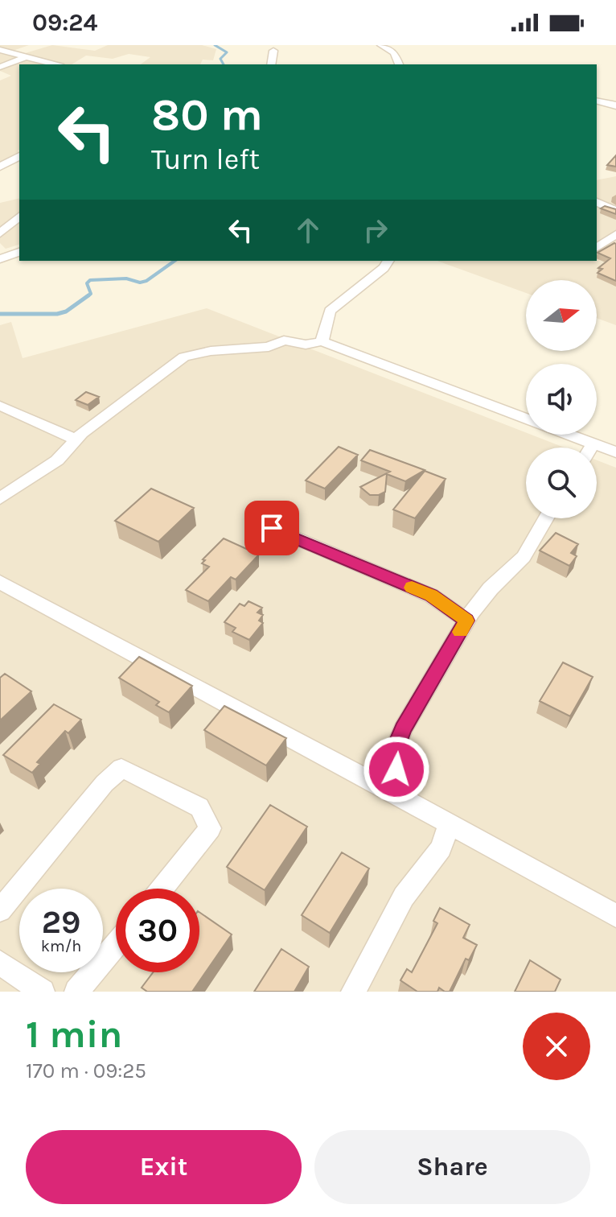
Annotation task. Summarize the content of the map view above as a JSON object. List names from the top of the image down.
{
  "north": "right",
  "page": {
    "status": "09:24",
    "turn": ["80 m", "Turn left"],
    "speed": "29 km/h",
    "limit": "30",
    "heading": ["1 min", "170 m · 09:25"],
    "buttons": ["Exit", "Share"]
  }
}
